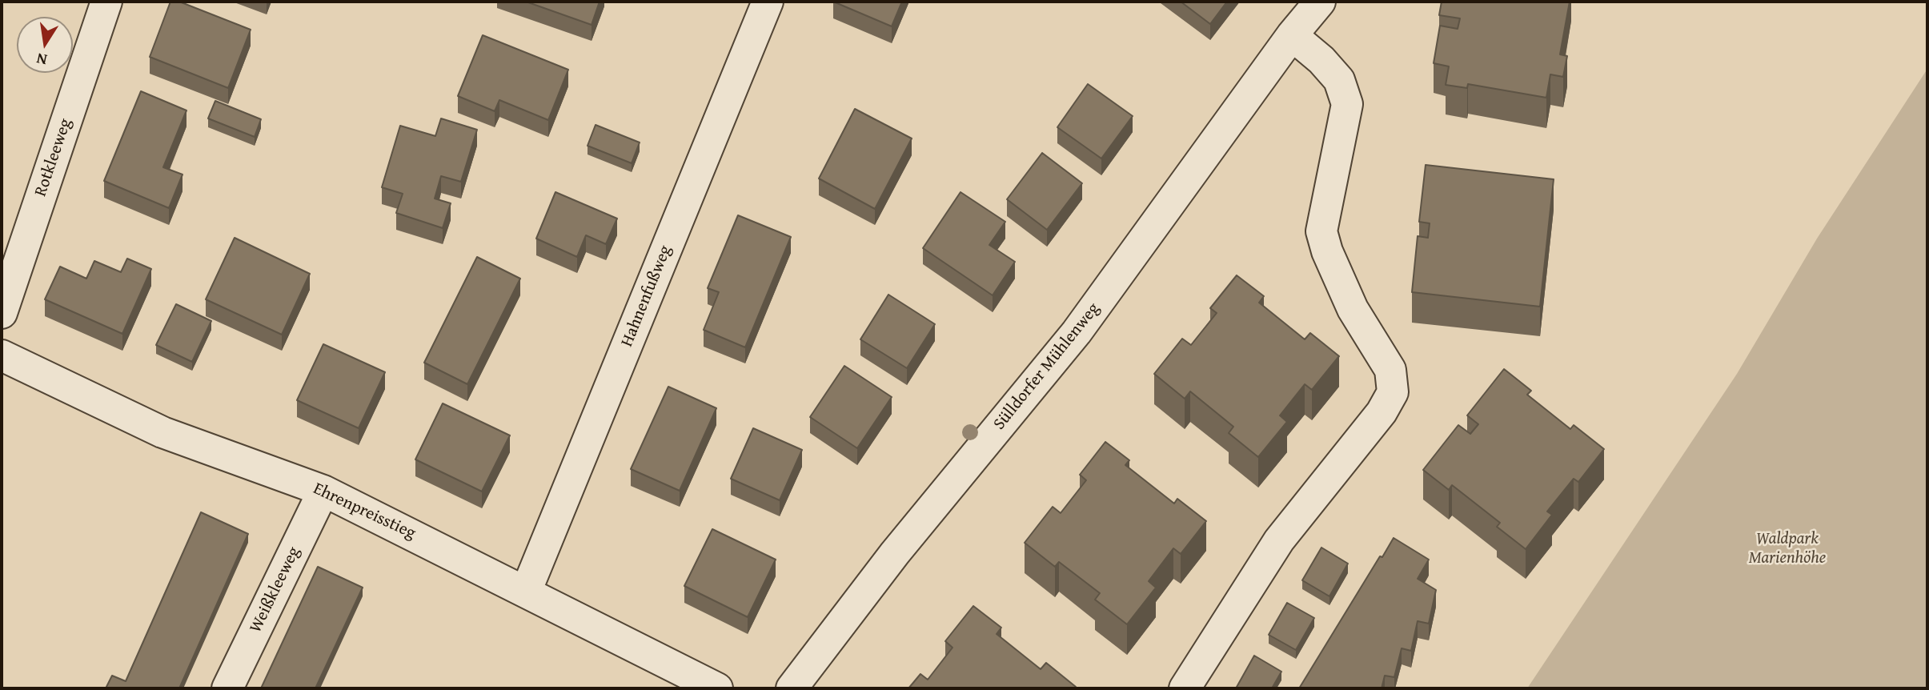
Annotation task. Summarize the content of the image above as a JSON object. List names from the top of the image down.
{
  "streets": {
    "street": [
      "Rotkleeweg",
      "Hahnenfußweg",
      "Sülldorfer Mühlenweg",
      "Ehrenpreisstieg",
      "Weißkleeweg"
    ]
  },
  "crossings": [
    ["Hahnenfußweg", "Ehrenpreisstieg"],
    ["Ehrenpreisstieg", "Weißkleeweg"]
  ],
  "parks": ["Waldpark Marienhöhe"],
  "north": "bottom"
}
